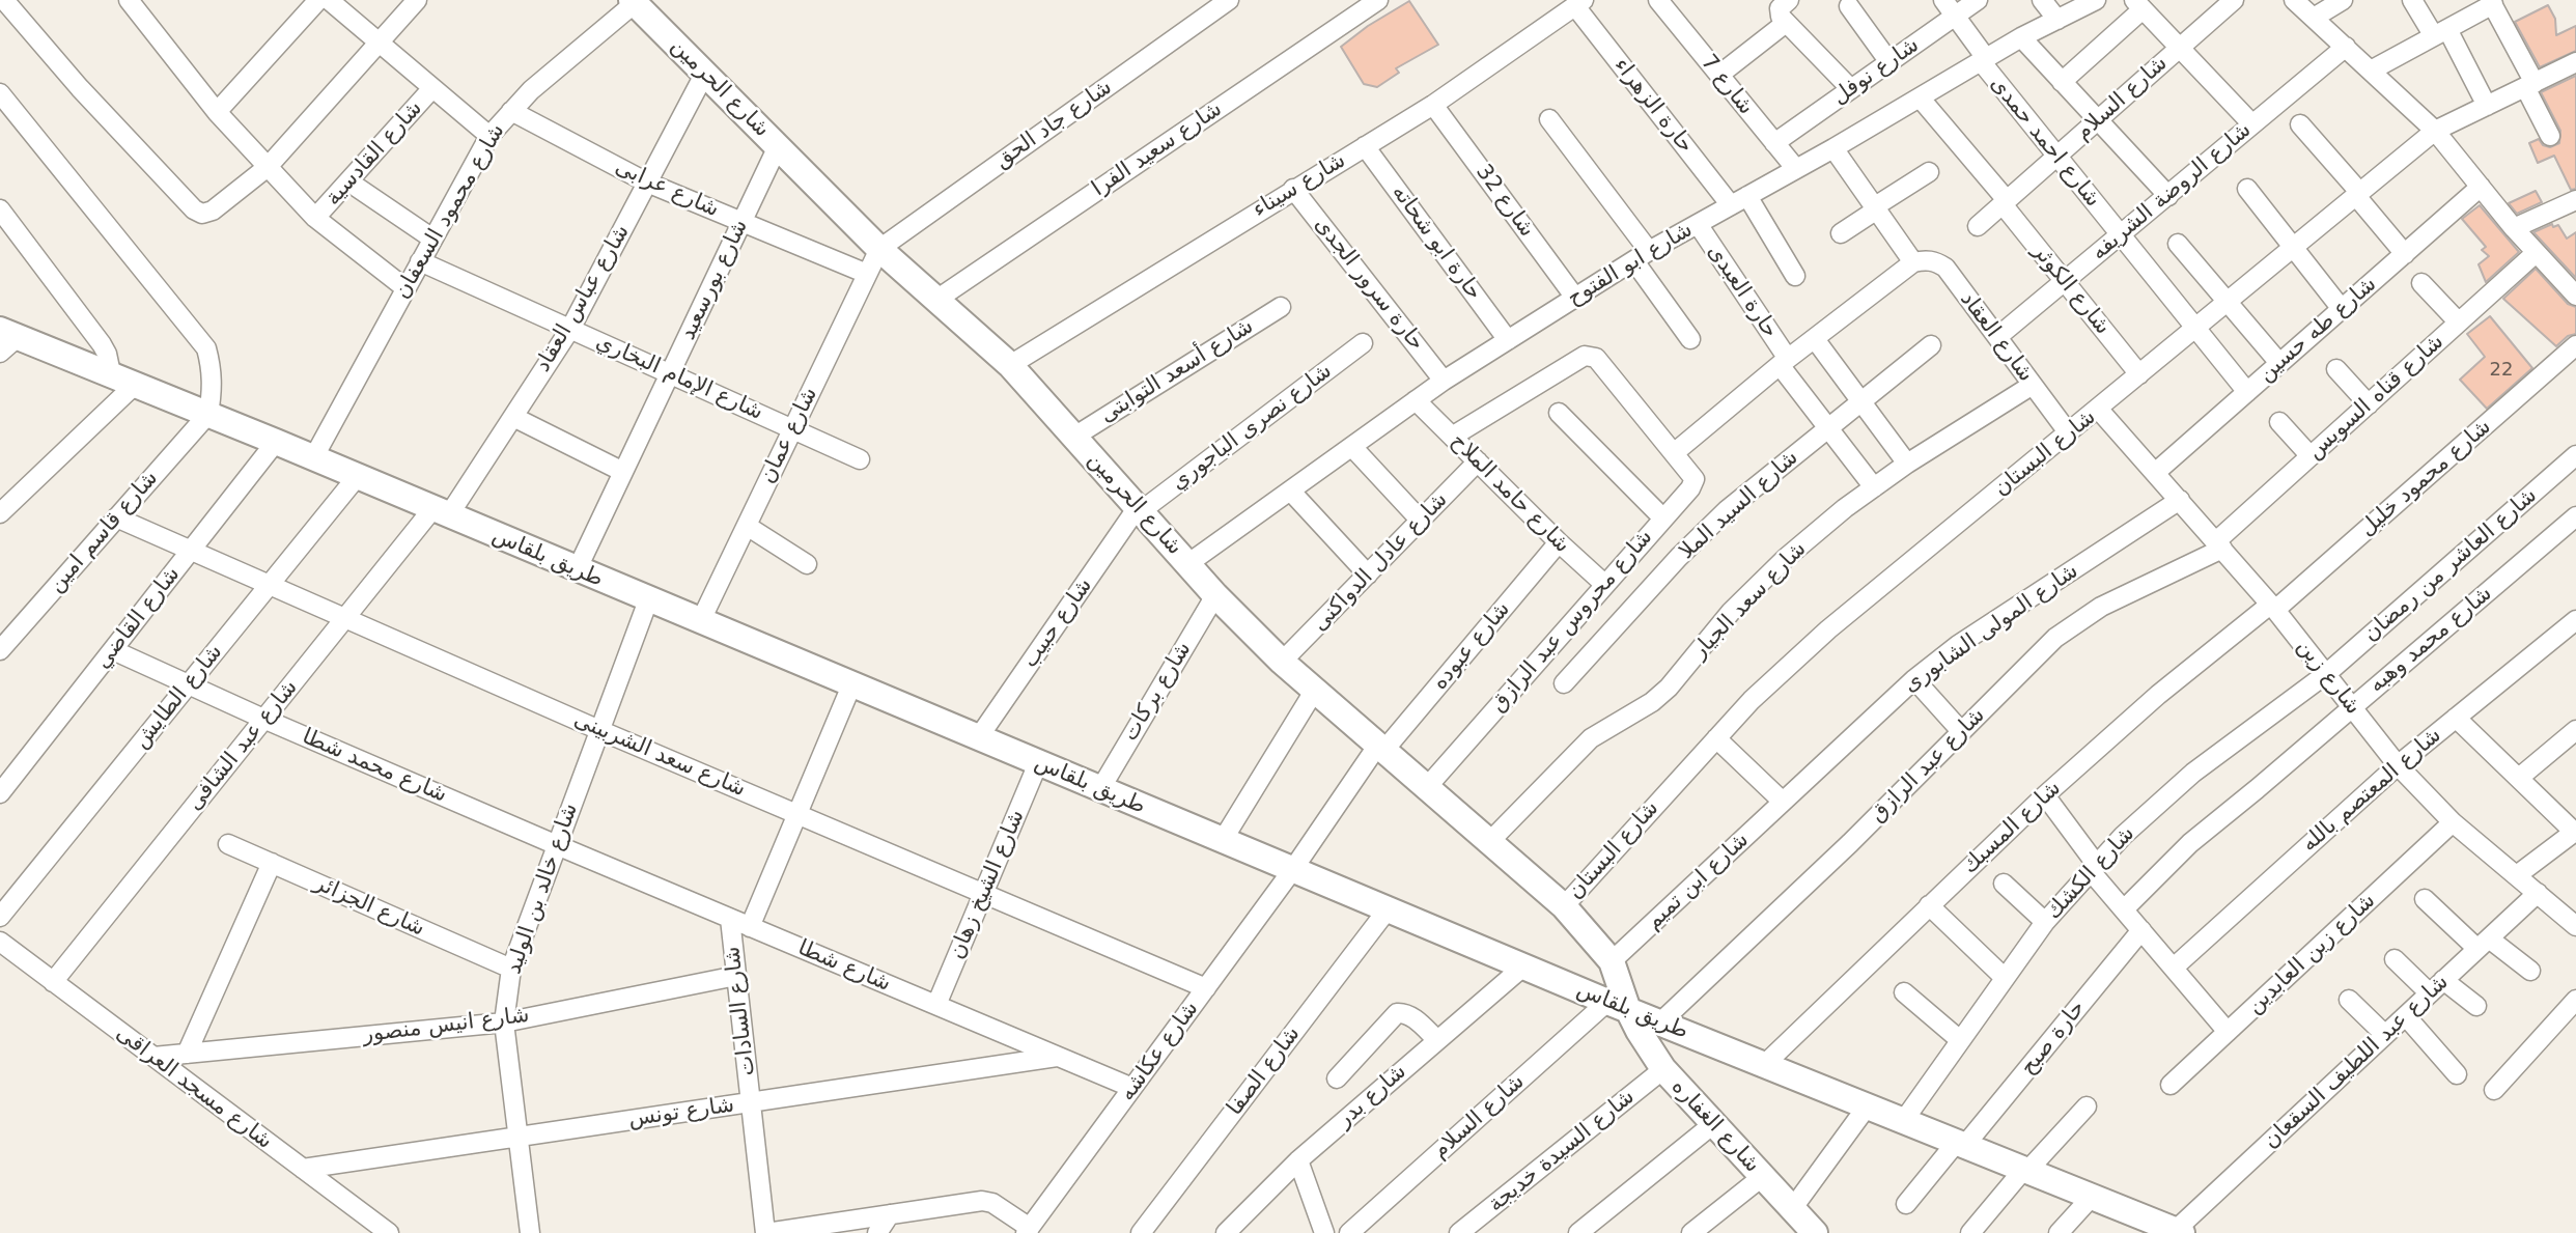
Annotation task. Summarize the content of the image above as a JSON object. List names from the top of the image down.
{
  "streets": {
    "main road": ["شارع الحرمين", "طريق بلقاس", "شارع الغفاره"],
    "street": [
      "شارع نوفل",
      "شارع 7",
      "شارع السلام",
      "حارة الزهراء",
      "شارع جاد الحق",
      "شارع احمد حمدى",
      "شارع سعيد الفرا",
      "شارع القادسية",
      "شارع سيناء",
      "شارع عرابى",
      "شارع الروضة الشريفه",
      "شارع 32",
      "شارع محمود السعفان",
      "حارة ابو شحاته",
      "شارع ابو الفتوح",
      "شارع بورسعيد",
      "حارة سرور الجدى",
      "شارع الكوثر",
      "حارة العبدى",
      "شارع عباس العقاد",
      "شارع طه حسين",
      "شارع العقاد",
      "شارع أسعد التوابتى",
      "شارع الإمام البخاري",
      "شارع قناه السويس",
      "شارع نصرى الباجوري",
      "شارع عمان",
      "شارع البستان",
      "شارع محمود خليل",
      "شارع حامد الملاح",
      "شارع السيد الملا",
      "شارع قاسم امين",
      "شارع عادل الدواكنى",
      "شارع العاشر من رمضان",
      "شارع سعد الجيار",
      "شارع القاضي",
      "شارع محروس عبد الرازق",
      "شارع حبيب",
      "شارع المولى الشابورى",
      "شارع محمد وهبه",
      "شارع عبوده",
      "شارع زين",
      "شارع بركات",
      "شارع الطايش",
      "شارع عبد الشافى",
      "شارع سعد الشربينى",
      "شارع عبد الرازق",
      "شارع محمد شطا",
      "شارع المعتصم بالله",
      "شارع المسبك",
      "شارع الكشك",
      "شارع ابن تميم",
      "شارع الشيخ زهان",
      "شارع خالد بن الوليد",
      "شارع الجزائر",
      "شارع زين العابدين",
      "شارع شطا",
      "شارع السادات",
      "شارع انيس منصور",
      "حارة صبح",
      "شارع عكاشه",
      "شارع عبد اللطيف السقعان",
      "شارع الصفا",
      "شارع مسجد العراقى",
      "شارع بدر",
      "شارع تونس",
      "شارع السيدة خديجة"
    ]
  },
  "crossings": [
    ["شارع نوفل", "شارع 7"],
    ["شارع نوفل", "شارع احمد حمدى"],
    ["شارع 7", "شارع ابو الفتوح"],
    ["شارع الحرمين", "شارع السلام"],
    ["شارع الحرمين", "شارع جاد الحق"],
    ["شارع الحرمين", "شارع سعيد الفرا"],
    ["شارع الحرمين", "شارع سيناء"],
    ["شارع الحرمين", "شارع محمود السعفان"],
    ["شارع الحرمين", "شارع ابو الفتوح"],
    ["شارع الحرمين", "شارع بورسعيد"],
    ["شارع الحرمين", "شارع عباس العقاد"],
    ["شارع الحرمين", "شارع أسعد التوابتى"],
    ["شارع الحرمين", "شارع نصرى الباجوري"],
    ["شارع الحرمين", "شارع عمان"],
    ["شارع الحرمين", "شارع البستان"],
    ["شارع الحرمين", "طريق بلقاس"],
    ["شارع الحرمين", "شارع عادل الدواكنى"],
    ["شارع الحرمين", "شارع سعد الجيار"],
    ["شارع الحرمين", "شارع محروس عبد الرازق"],
    ["شارع الحرمين", "شارع حبيب"],
    ["شارع الحرمين", "شارع عبوده"],
    ["شارع الحرمين", "شارع بركات"],
    ["شارع الحرمين", "شارع ابن تميم"],
    ["شارع الحرمين", "شارع الغفاره"],
    ["شارع السلام", "شارع احمد حمدى"],
    ["شارع السلام", "شارع الكوثر"],
    ["شارع السلام", "طريق بلقاس"],
    ["شارع السلام", "شارع الغفاره"],
    ["حارة الزهراء", "شارع سيناء"],
    ["حارة الزهراء", "شارع ابو الفتوح"],
    ["شارع جاد الحق", "شارع عمان"],
    ["شارع احمد حمدى", "شارع الروضة الشريفه"],
    ["شارع احمد حمدى", "شارع ابو الفتوح"],
    ["شارع احمد حمدى", "شارع طه حسين"],
    ["شارع احمد حمدى", "شارع البستان"],
    ["شارع سيناء", "شارع 32"],
    ["شارع سيناء", "حارة ابو شحاته"],
    ["شارع سيناء", "حارة سرور الجدى"],
    ["شارع عرابى", "شارع محمود السعفان"],
    ["شارع عرابى", "شارع بورسعيد"],
    ["شارع عرابى", "شارع عباس العقاد"],
    ["شارع عرابى", "شارع عمان"],
    ["شارع الروضة الشريفه", "شارع الكوثر"],
    ["شارع الروضة الشريفه", "شارع العقاد"],
    ["شارع 32", "شارع ابو الفتوح"],
    ["شارع محمود السعفان", "شارع الإمام البخاري"],
    ["شارع محمود السعفان", "طريق بلقاس"],
    ["حارة ابو شحاته", "شارع ابو الفتوح"],
    ["شارع ابو الفتوح", "حارة سرور الجدى"],
    ["شارع ابو الفتوح", "شارع الكوثر"],
    ["شارع ابو الفتوح", "حارة العبدى"],
    ["شارع ابو الفتوح", "شارع حامد الملاح"],
    ["شارع بورسعيد", "شارع الإمام البخاري"],
    ["شارع بورسعيد", "طريق بلقاس"],
    ["شارع الكوثر", "شارع البستان"],
    ["حارة العبدى", "شارع السيد الملا"],
    ["حارة العبدى", "شارع سعد الجيار"],
    ["شارع عباس العقاد", "شارع الإمام البخاري"],
    ["شارع عباس العقاد", "طريق بلقاس"],
    ["شارع عباس العقاد", "شارع عبد الشافى"],
    ["شارع طه حسين", "شارع زين"],
    ["شارع العقاد", "شارع البستان"],
    ["شارع العقاد", "شارع سعد الجيار"],
    ["شارع الإمام البخاري", "شارع عمان"],
    ["شارع قناه السويس", "شارع زين"],
    ["شارع قناه السويس", "شارع عبد الرازق"],
    ["شارع نصرى الباجوري", "شارع حبيب"],
    ["شارع عمان", "طريق بلقاس"],
    ["شارع البستان", "شارع زين"],
    ["شارع محمود خليل", "شارع زين"],
    ["شارع محمود خليل", "شارع المسبك"],
    ["شارع حامد الملاح", "شارع عادل الدواكنى"],
    ["شارع حامد الملاح", "شارع محروس عبد الرازق"],
    ["شارع حامد الملاح", "شارع عبوده"],
    ["شارع قاسم امين", "طريق بلقاس"],
    ["شارع قاسم امين", "شارع سعد الشربينى"],
    ["طريق بلقاس", "شارع القاضي"],
    ["طريق بلقاس", "شارع حبيب"],
    ["طريق بلقاس", "شارع عبوده"],
    ["طريق بلقاس", "شارع بركات"],
    ["طريق بلقاس", "شارع الطايش"],
    ["طريق بلقاس", "شارع عبد الشافى"],
    ["طريق بلقاس", "شارع عبد الرازق"],
    ["طريق بلقاس", "شارع المسبك"],
    ["طريق بلقاس", "شارع الكشك"],
    ["طريق بلقاس", "شارع الشيخ زهان"],
    ["طريق بلقاس", "شارع خالد بن الوليد"],
    ["طريق بلقاس", "شارع السادات"],
    ["طريق بلقاس", "حارة صبح"],
    ["طريق بلقاس", "شارع عكاشه"],
    ["طريق بلقاس", "شارع عبد اللطيف السقعان"],
    ["طريق بلقاس", "شارع الصفا"],
    ["طريق بلقاس", "شارع بدر"],
    ["طريق بلقاس", "شارع الغفاره"],
    ["شارع العاشر من رمضان", "شارع زين"],
    ["شارع العاشر من رمضان", "شارع الكشك"],
    ["شارع القاضي", "شارع سعد الشربينى"],
    ["شارع القاضي", "شارع محمد شطا"],
    ["شارع المولى الشابورى", "شارع زين"],
    ["شارع المولى الشابورى", "شارع ابن تميم"],
    ["شارع محمد وهبه", "شارع زين"],
    ["شارع عبوده", "شارع عكاشه"],
    ["شارع زين", "شارع عبد الرازق"],
    ["شارع زين", "شارع المعتصم بالله"],
    ["شارع زين", "شارع المسبك"],
    ["شارع زين", "شارع الكشك"],
    ["شارع زين", "شارع زين العابدين"],
    ["شارع زين", "شارع عبد اللطيف السقعان"],
    ["شارع الطايش", "شارع سعد الشربينى"],
    ["شارع الطايش", "شارع محمد شطا"],
    ["شارع عبد الشافى", "شارع سعد الشربينى"],
    ["شارع عبد الشافى", "شارع محمد شطا"],
    ["شارع عبد الشافى", "شارع مسجد العراقى"],
    ["شارع سعد الشربينى", "شارع الشيخ زهان"],
    ["شارع سعد الشربينى", "شارع خالد بن الوليد"],
    ["شارع سعد الشربينى", "شارع السادات"],
    ["شارع سعد الشربينى", "شارع عكاشه"],
    ["شارع محمد شطا", "شارع خالد بن الوليد"],
    ["شارع محمد شطا", "شارع شطا"],
    ["شارع الشيخ زهان", "شارع شطا"],
    ["شارع خالد بن الوليد", "شارع الجزائر"],
    ["شارع خالد بن الوليد", "شارع شطا"],
    ["شارع خالد بن الوليد", "شارع انيس منصور"],
    ["شارع خالد بن الوليد", "شارع تونس"],
    ["شارع شطا", "شارع السادات"],
    ["شارع شطا", "شارع عكاشه"],
    ["شارع شطا", "شارع تونس"],
    ["شارع السادات", "شارع انيس منصور"],
    ["شارع السادات", "شارع تونس"],
    ["شارع انيس منصور", "شارع مسجد العراقى"],
    ["شارع مسجد العراقى", "شارع تونس"],
    ["شارع الغفاره", "شارع السيدة خديجة"]
  ],
  "house_numbers": ["22"]
}
